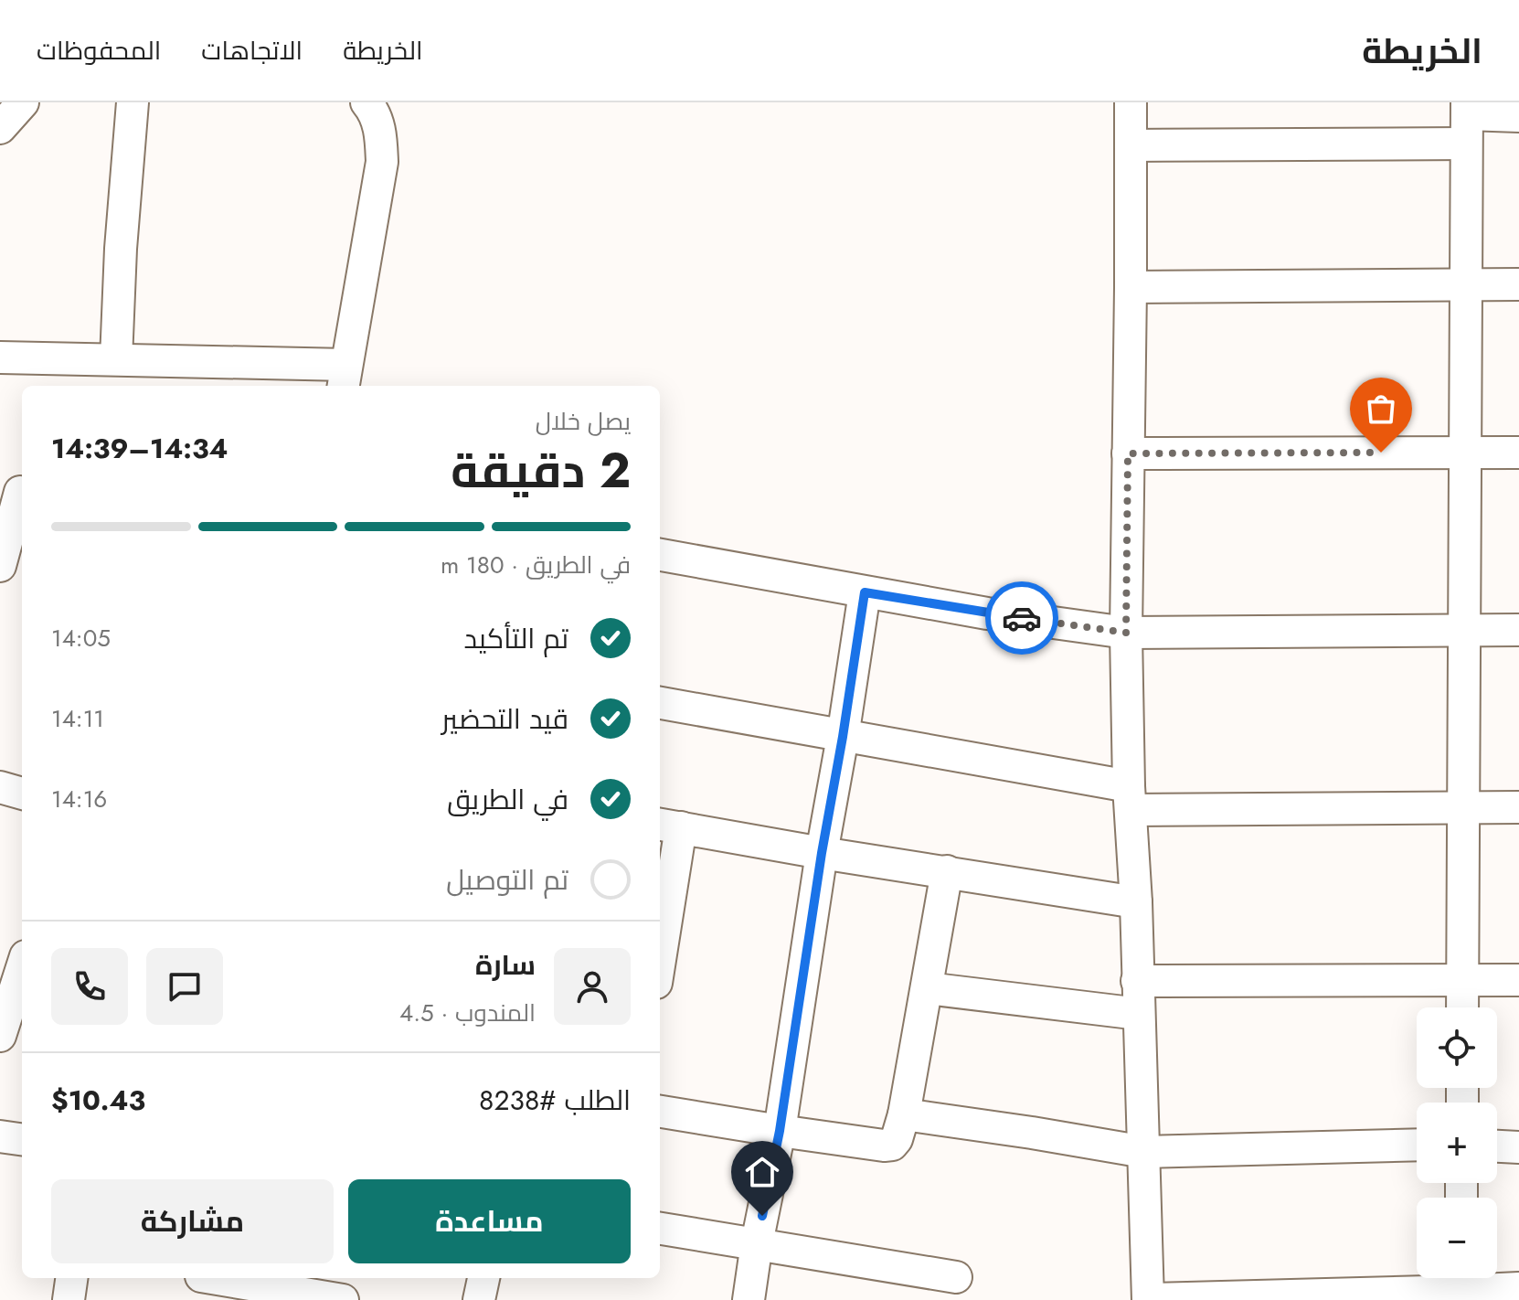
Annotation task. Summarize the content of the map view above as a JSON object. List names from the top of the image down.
{
  "page": {
    "header": "الخريطة",
    "nav": ["الخريطة", "الاتجاهات", "المحفوظات"],
    "heading": ["2 دقيقة", "يصل خلال", "14:34–14:39"],
    "panel": [
      "سارة",
      "المندوب · 4.5",
      "الطلب #8238",
      "$10.43"
    ],
    "bar": "في الطريق · 180 m",
    "list": [
      ["تم التأكيد", "14:05"],
      ["قيد التحضير", "14:11"],
      ["في الطريق", "14:16"],
      "تم التوصيل"
    ],
    "map_buttons": ["+", "−"],
    "buttons": ["مساعدة", "مشاركة"]
  }
}
